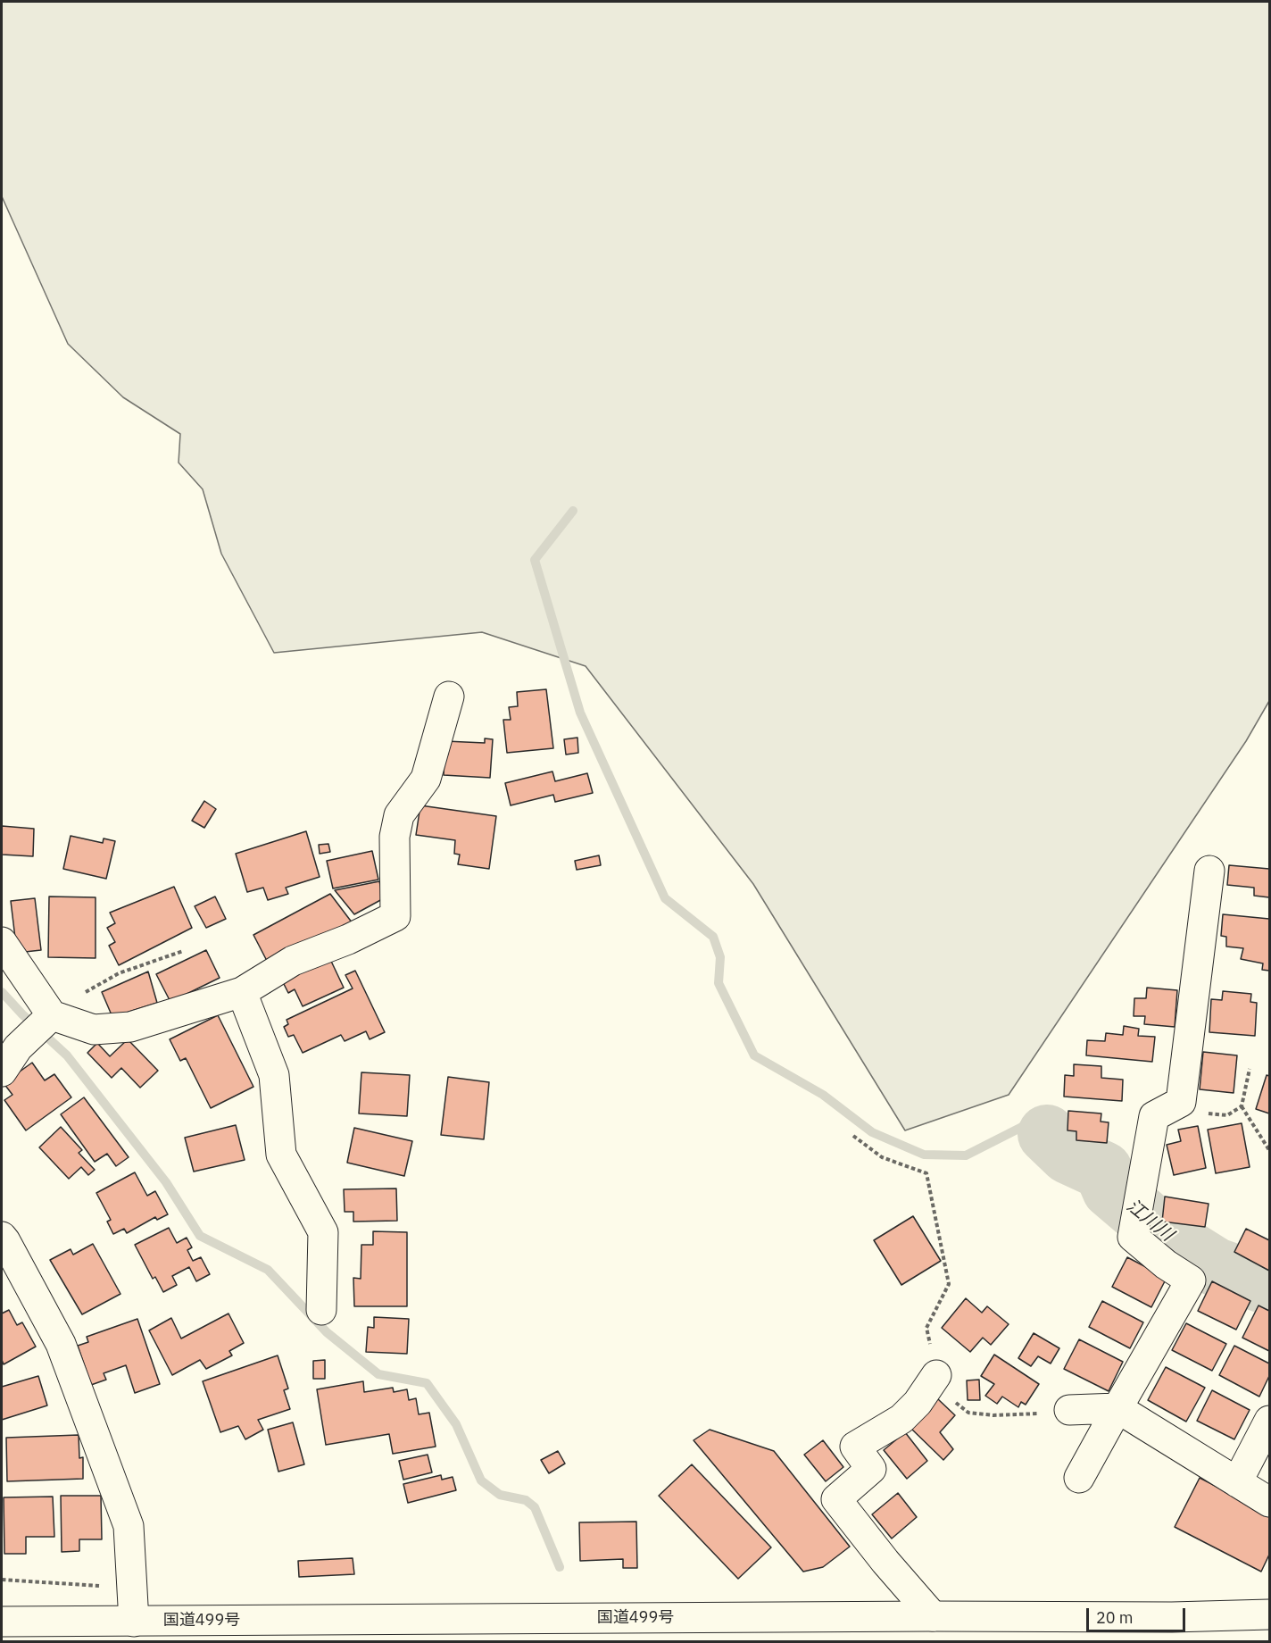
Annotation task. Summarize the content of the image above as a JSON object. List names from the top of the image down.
{
  "streets": {
    "main road": ["国道499号"]
  },
  "water": ["江川川"],
  "scale_bar": "20 m"
}
